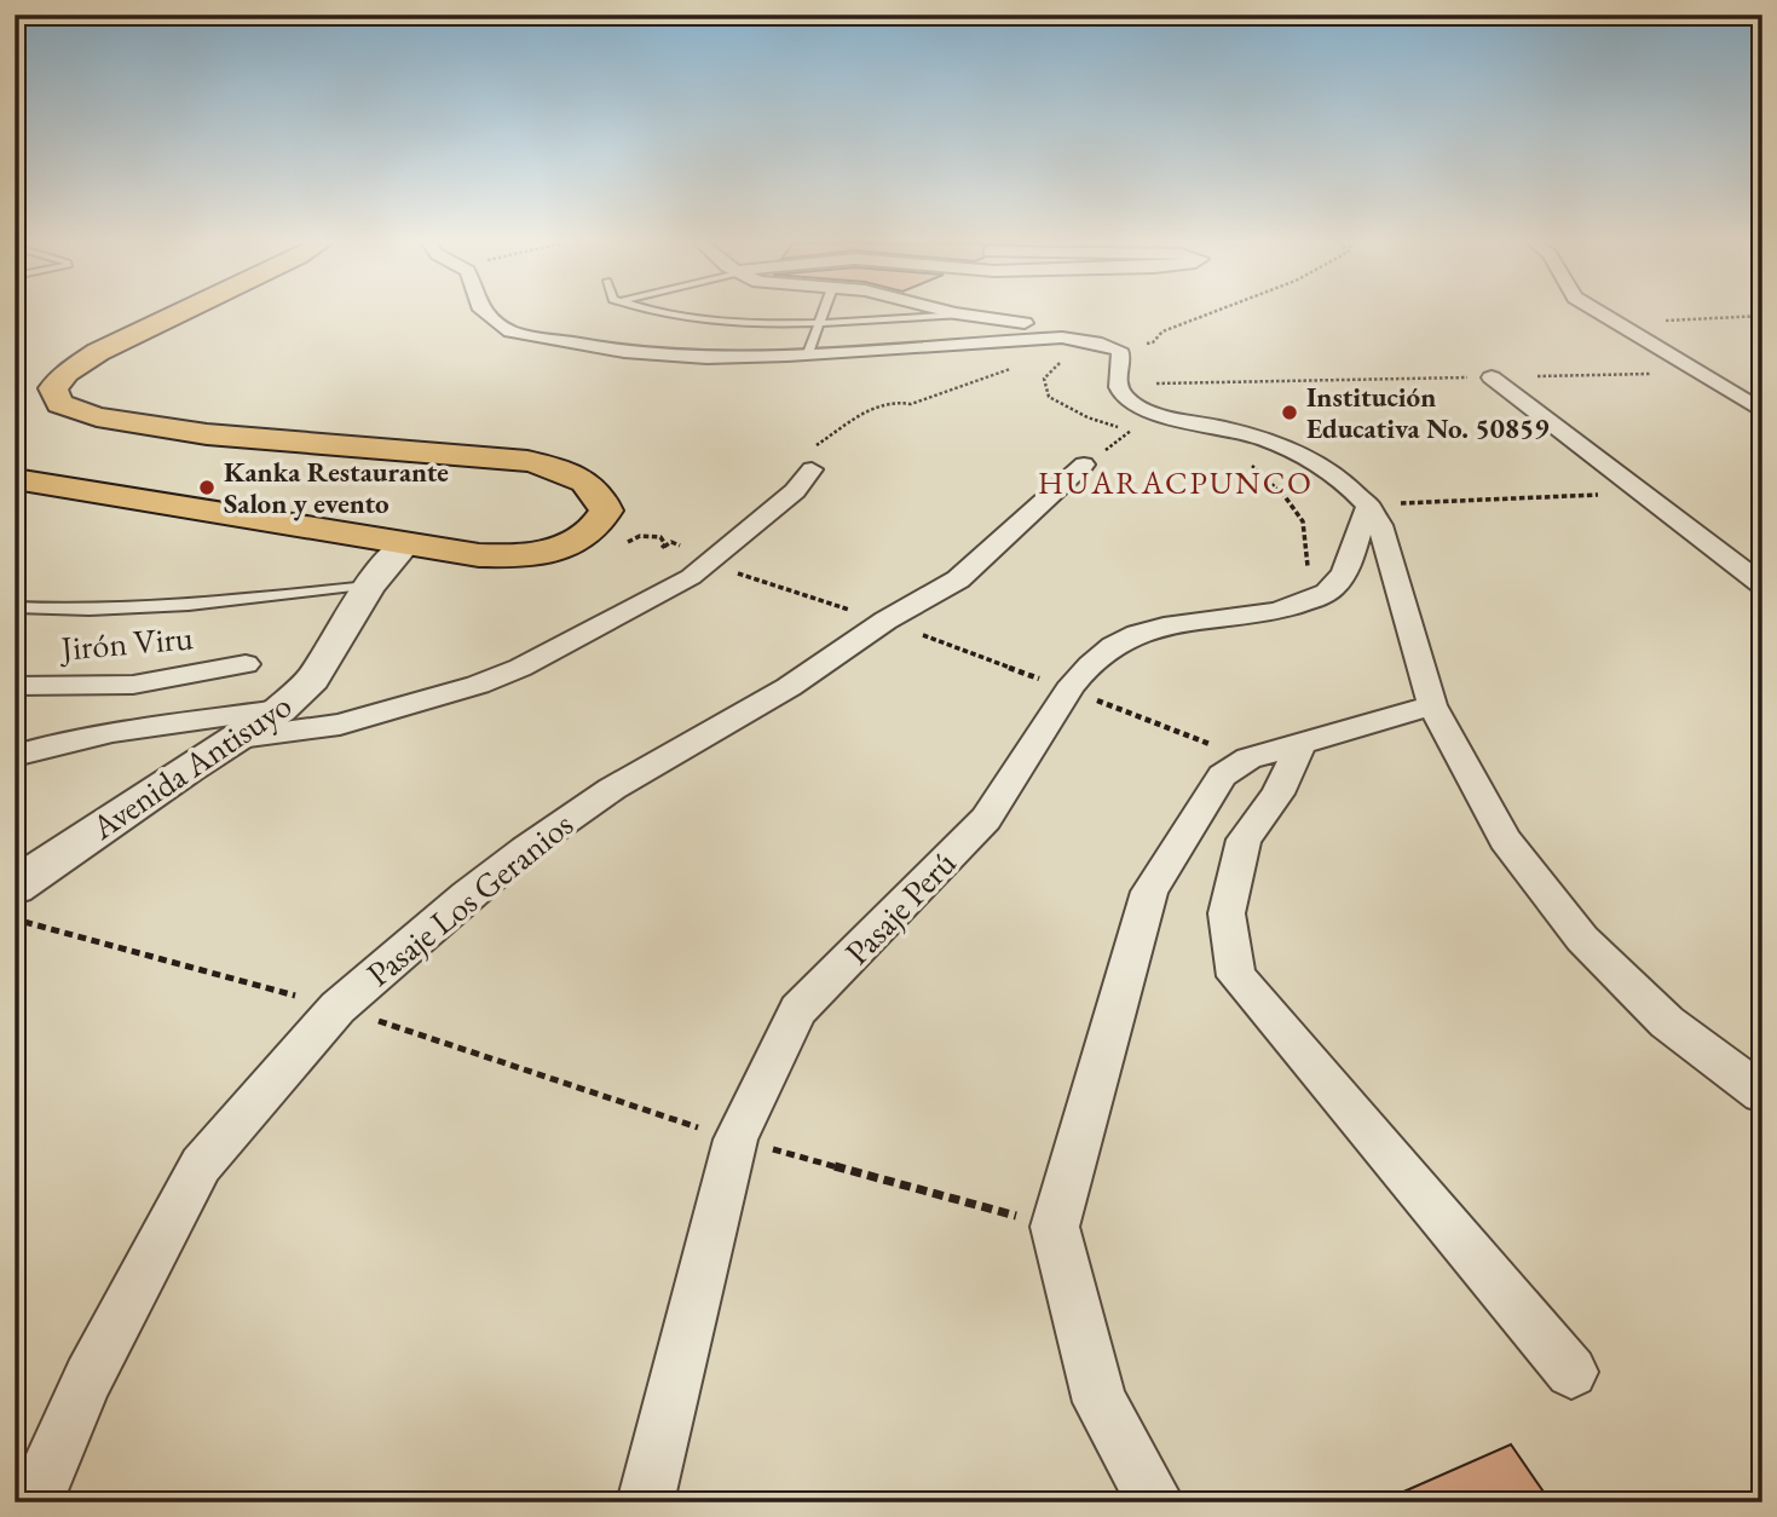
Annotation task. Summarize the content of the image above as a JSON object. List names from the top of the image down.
{
  "streets": {
    "street": [
      "Jirón Viru",
      "Avenida Antisuyo",
      "Pasaje Los Geranios",
      "Pasaje Perú"
    ]
  },
  "districts": ["HUARACPUNCO"],
  "places": ["Institución Educativa No. 50859", "Kanka Restaurante Salon y evento"]
}
